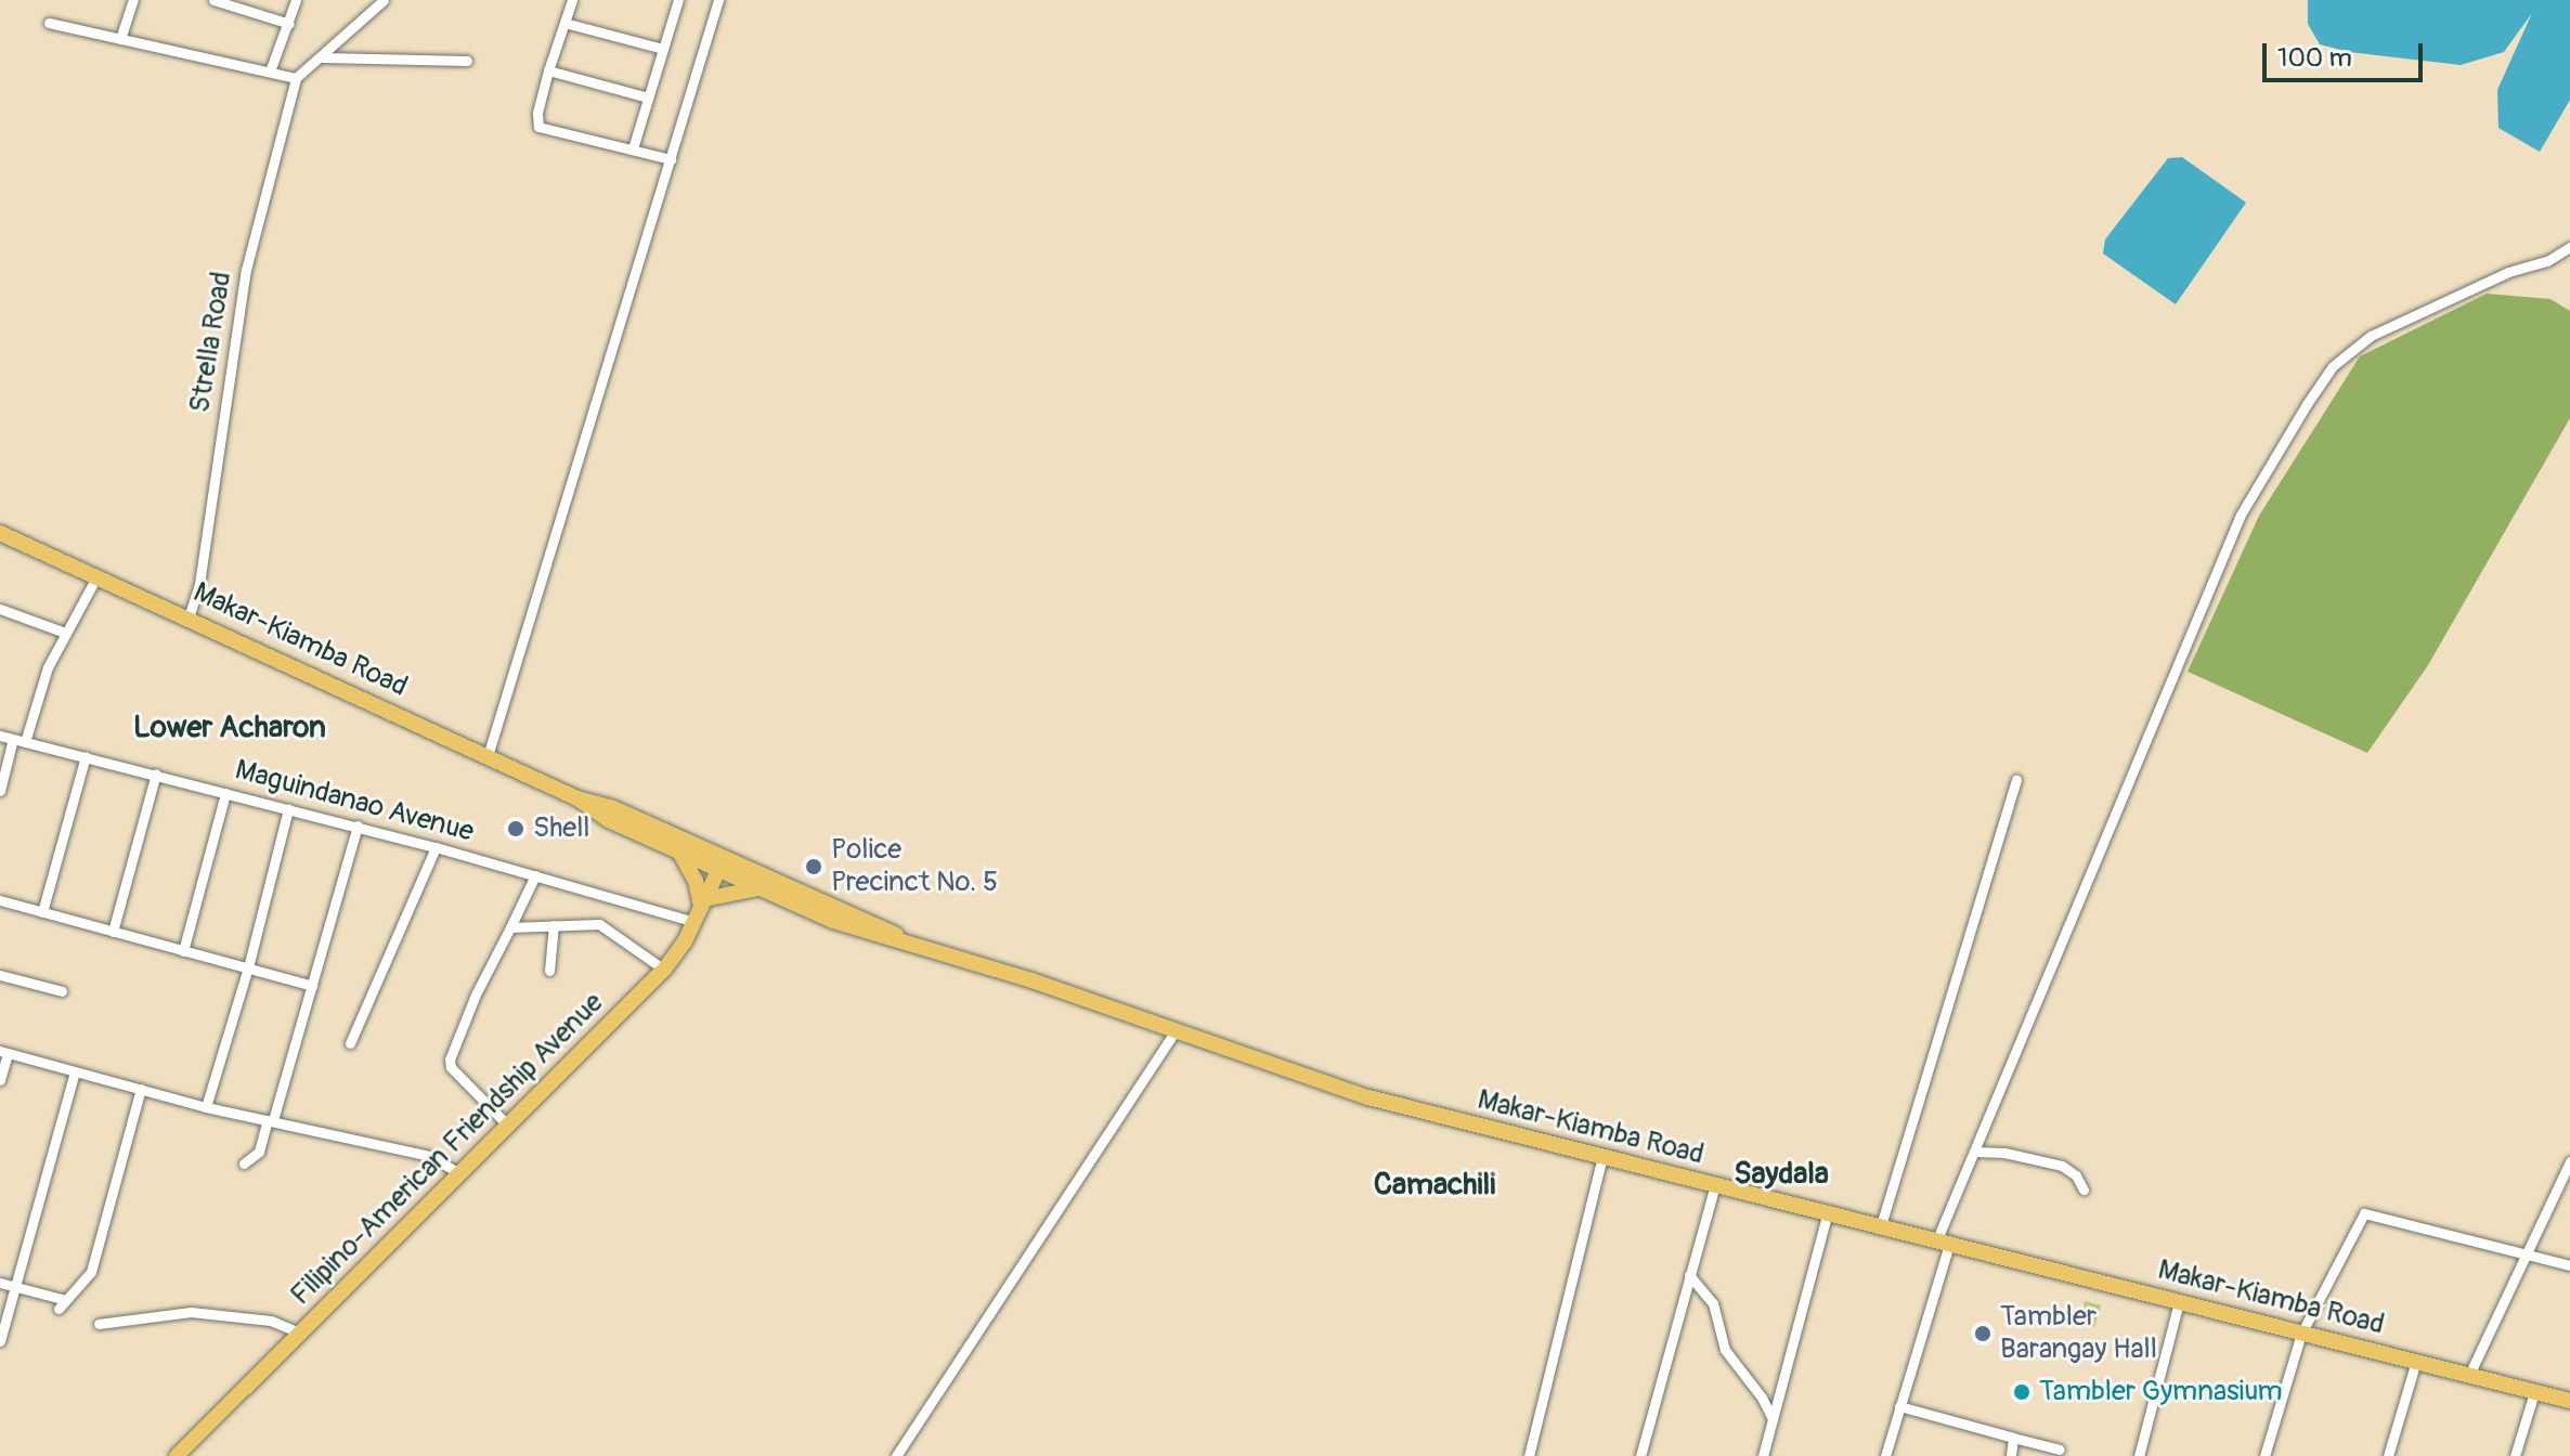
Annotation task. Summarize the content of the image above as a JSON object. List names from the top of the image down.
{
  "streets": {
    "main road": ["Makar-Kiamba Road", "Filipino-American Friendship Avenue"],
    "street": ["Strella Road", "Maguindanao Avenue"]
  },
  "crossings": [
    ["Strella Road", "Makar-Kiamba Road"],
    ["Makar-Kiamba Road", "Filipino-American Friendship Avenue"],
    ["Maguindanao Avenue", "Filipino-American Friendship Avenue"]
  ],
  "districts": ["Lower Acharon", "Saydala", "Camachili"],
  "places": [
    "Shell",
    "Police Precinct No. 5",
    "Tambler Barangay Hall",
    "Tambler Gymnasium"
  ],
  "scale_bar": "100 m"
}
